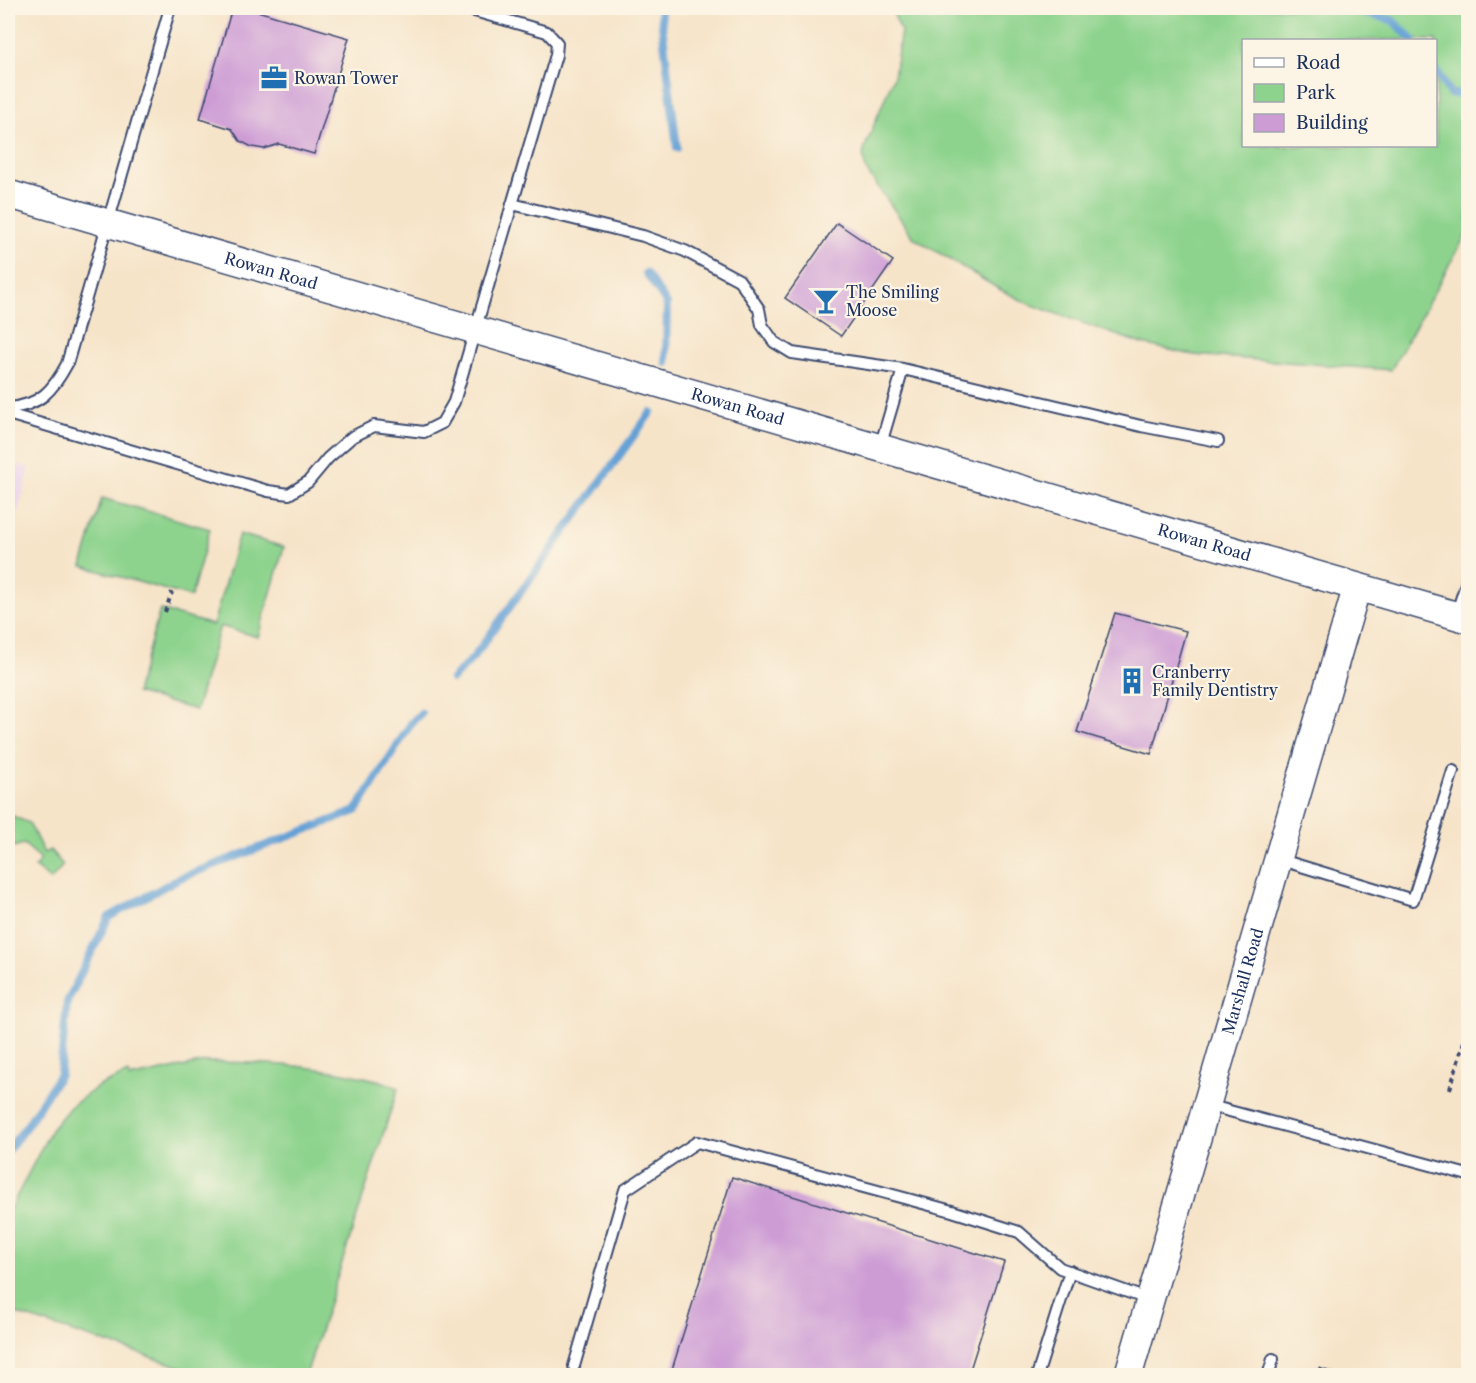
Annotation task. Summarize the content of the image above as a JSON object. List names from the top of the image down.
{
  "streets": {
    "street": ["Rowan Road", "Marshall Road"]
  },
  "crossings": [
    ["Rowan Road", "Marshall Road"]
  ],
  "places": {
    "office": ["Rowan Tower"],
    "bar": ["The Smiling Moose"],
    "building": ["Cranberry Family Dentistry"]
  },
  "legend": ["Road", "Park", "Building"]
}
